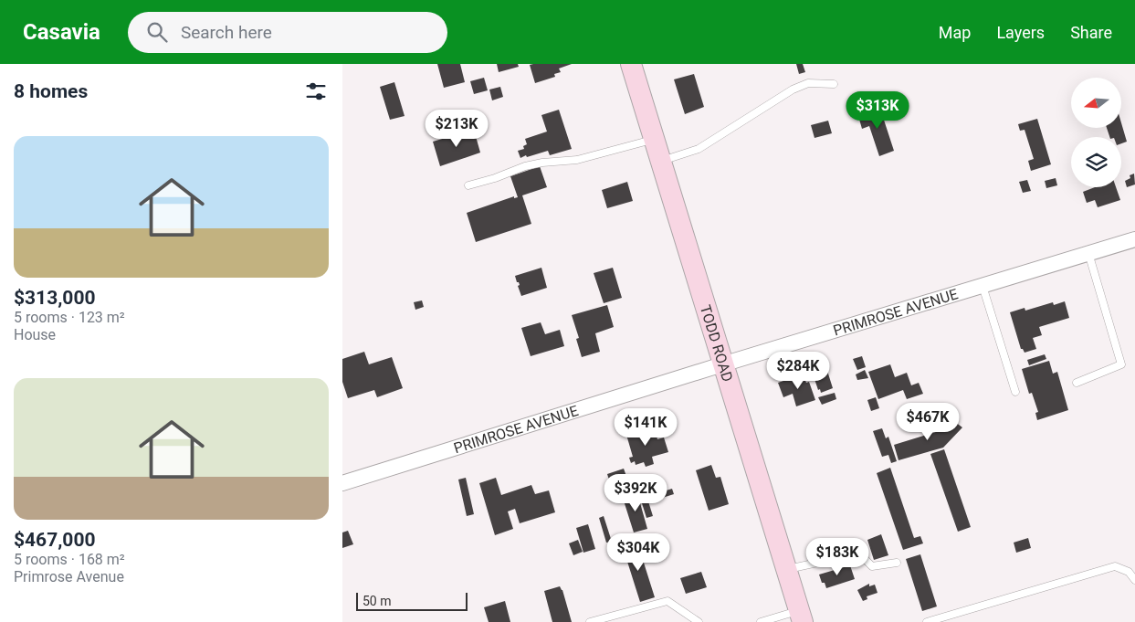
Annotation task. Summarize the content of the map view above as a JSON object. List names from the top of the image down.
{
  "streets": {
    "main road": ["TODD ROAD"],
    "street": ["PRIMROSE AVENUE"]
  },
  "crossings": [
    ["PRIMROSE AVENUE", "TODD ROAD"]
  ],
  "scale_bar": "50 m",
  "north": "left",
  "page": {
    "header": "Casavia",
    "search": "Search here",
    "nav": ["Map", "Layers", "Share"],
    "heading": "8 homes",
    "price": [
      "$313K",
      "$213K",
      "$284K",
      "$467K",
      "$141K",
      "$392K",
      "$304K",
      "$183K"
    ],
    "list": [
      {
        "name": "$313,000",
        "note": "5 rooms · 123 m² · House"
      },
      {
        "name": "$467,000",
        "note": "5 rooms · 168 m² · Primrose Avenue"
      }
    ],
    "scale": "50 m"
  }
}
